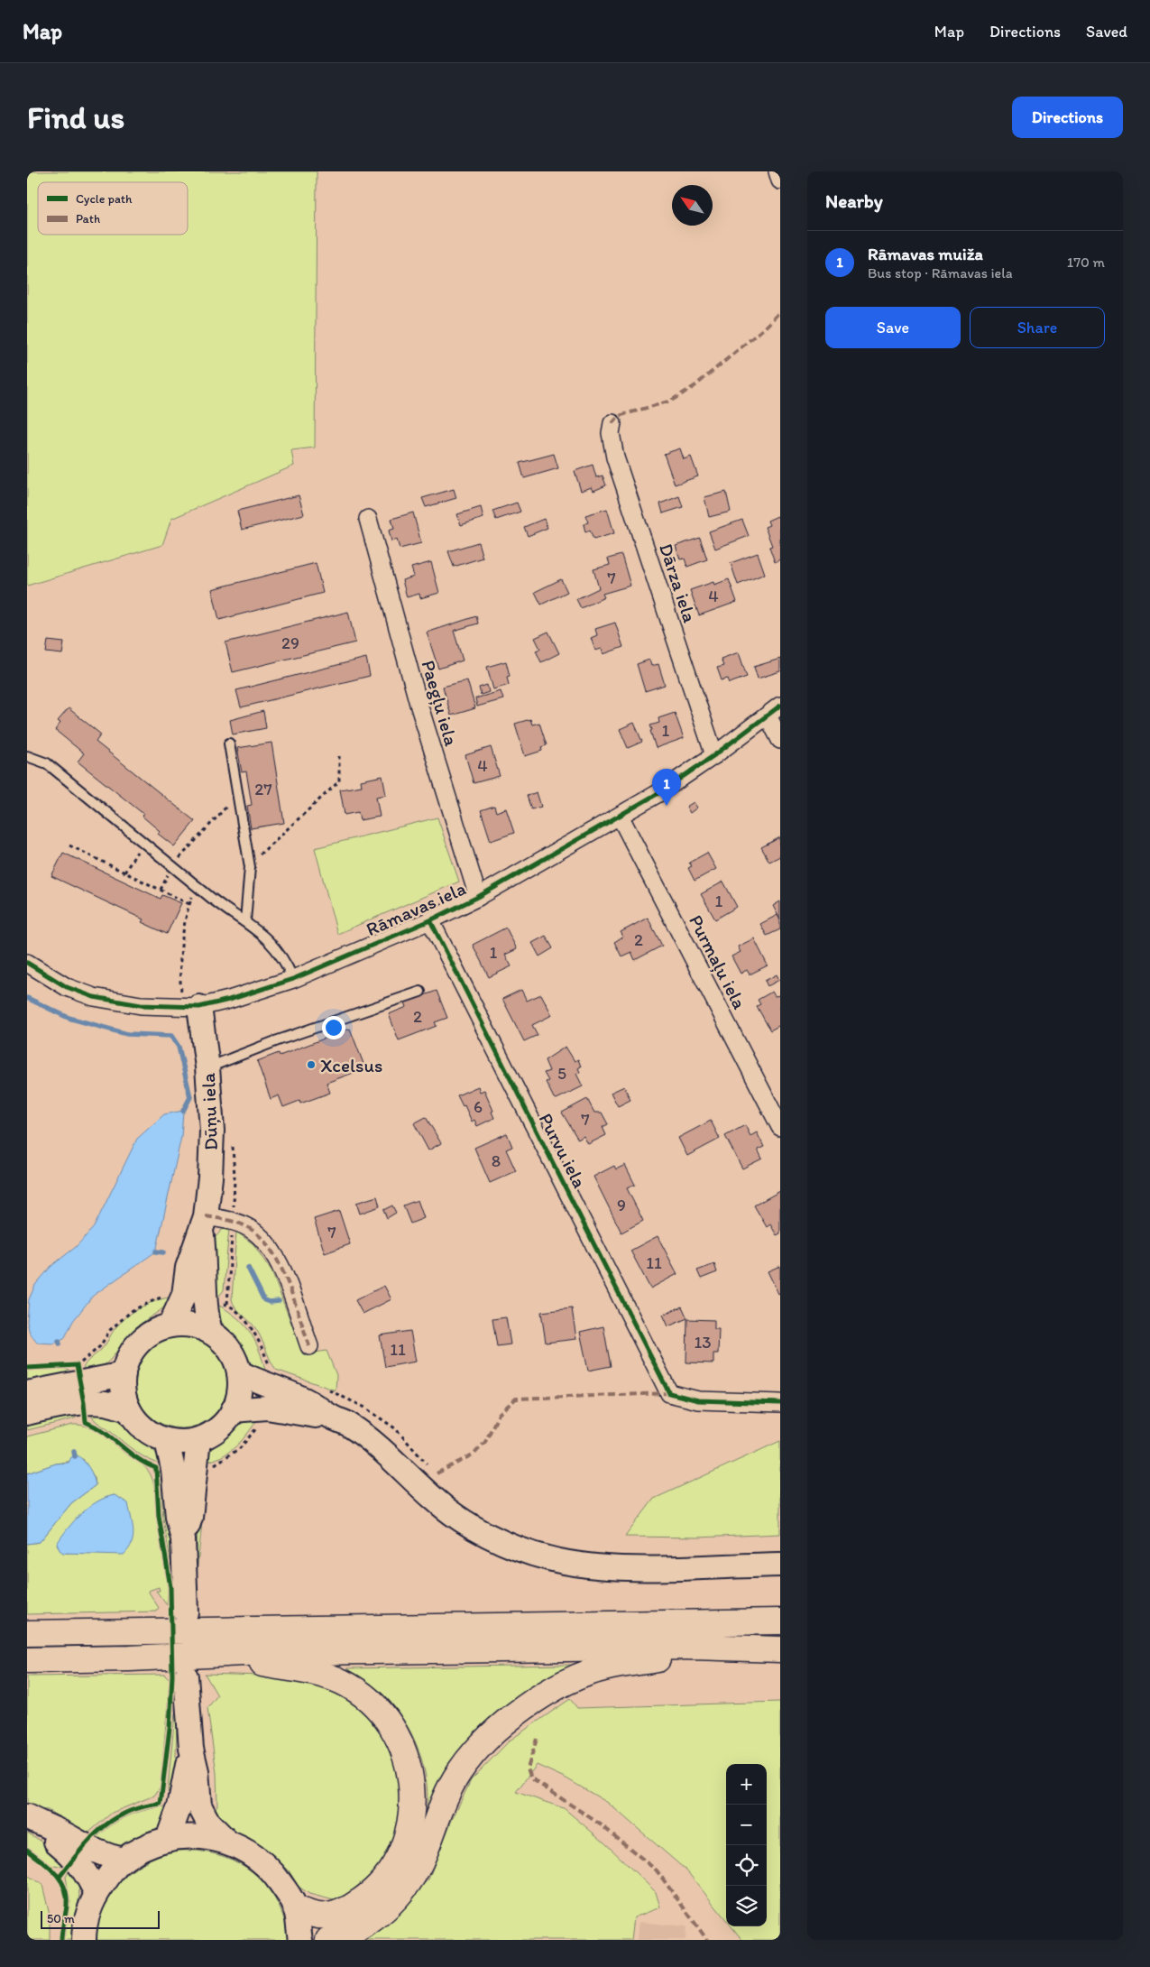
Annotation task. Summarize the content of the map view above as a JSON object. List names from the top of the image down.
{
  "streets": {
    "main road": ["Dūņu iela"],
    "street": [
      "Dārza iela",
      "Paegļu iela",
      "Rāmavas iela",
      "Purmaļu iela",
      "Purvu iela"
    ]
  },
  "crossings": [
    ["Dārza iela", "Rāmavas iela"],
    ["Paegļu iela", "Rāmavas iela"],
    ["Rāmavas iela", "Purmaļu iela"],
    ["Rāmavas iela", "Dūņu iela"],
    ["Rāmavas iela", "Purvu iela"]
  ],
  "places": ["Xcelsus"],
  "house_numbers": [
    "7",
    "4",
    "29",
    "1",
    "4",
    "27",
    "1",
    "2",
    "1",
    "2",
    "5",
    "6",
    "7",
    "8",
    "9",
    "7",
    "11",
    "13",
    "11"
  ],
  "legend": ["Cycle path", "Path"],
  "scale_bar": "50 m",
  "north": "top left",
  "page": {
    "header": "Map",
    "nav": ["Map", "Directions", "Saved"],
    "buttons": [
      "Directions",
      ["Save", "Share"]
    ],
    "title": "Find us",
    "heading": "Nearby",
    "list": [
      {
        "mark": "1",
        "name": "Rāmavas muiža",
        "note": "Bus stop · Rāmavas iela",
        "value": "170 m"
      }
    ],
    "pins": "1",
    "map_buttons": ["+", "−"],
    "scale": "50 m"
  }
}
